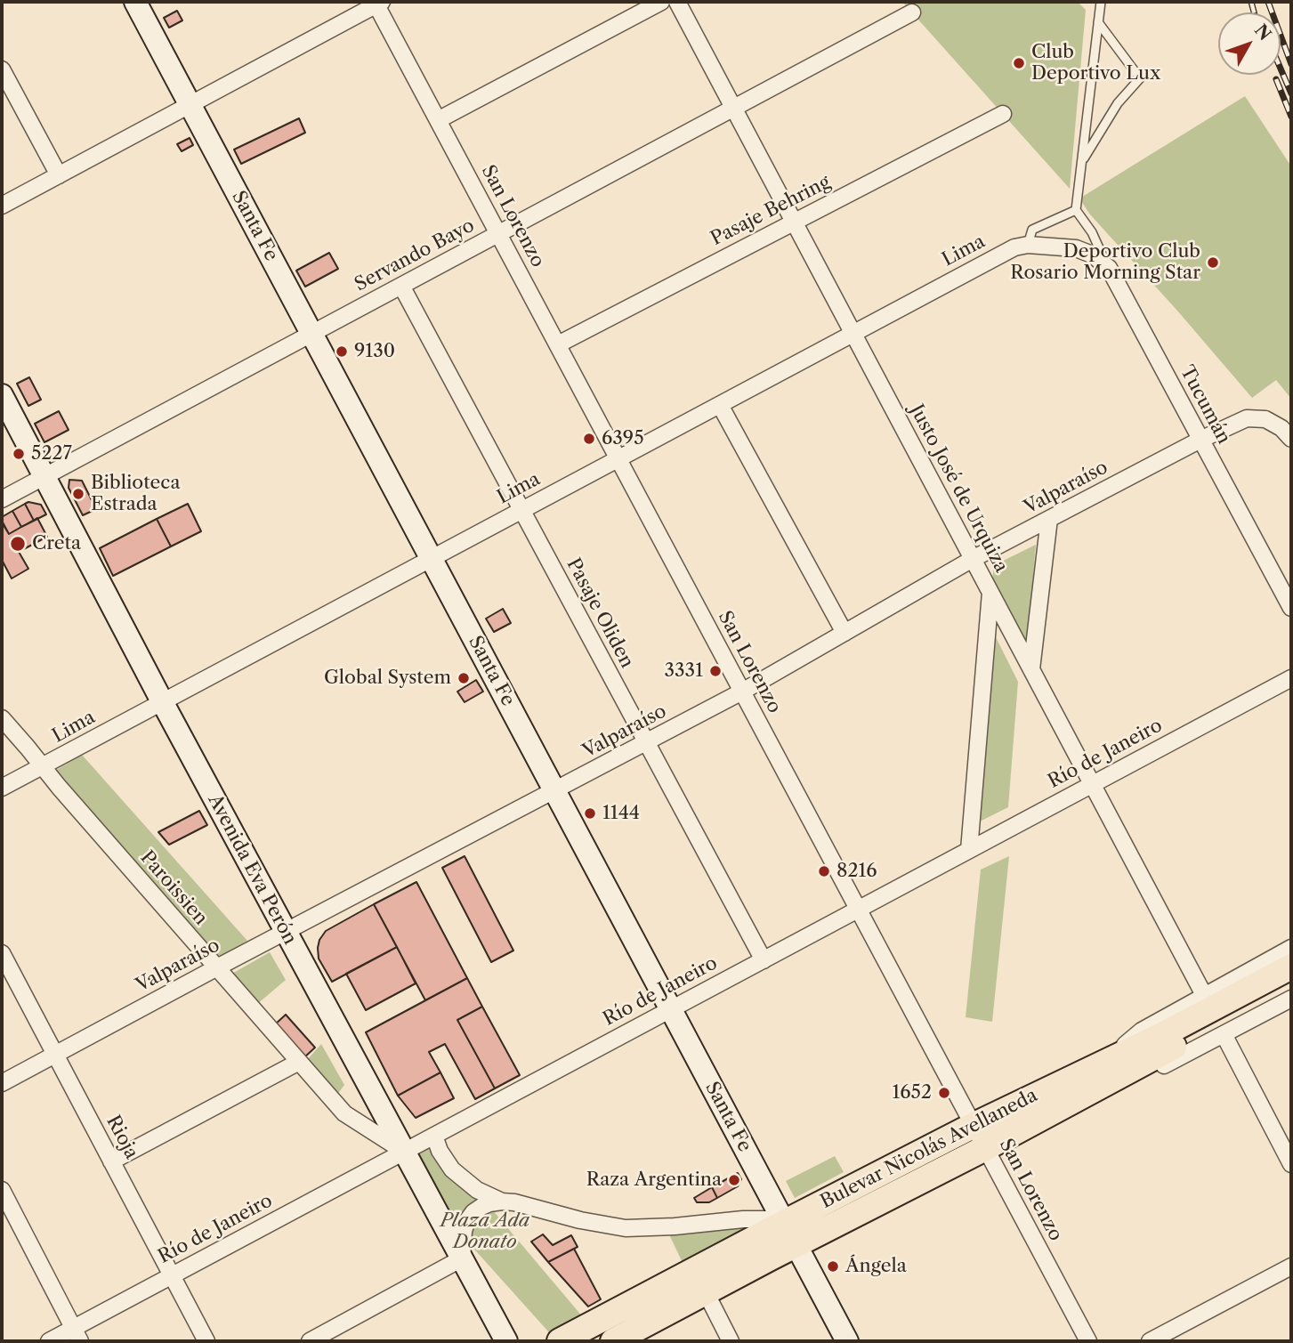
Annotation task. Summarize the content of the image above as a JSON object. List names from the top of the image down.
{
  "streets": {
    "main road": ["Santa Fe", "Avenida Eva Perón", "Bulevar Nicolás Avellaneda"],
    "street": [
      "Pasaje Behring",
      "San Lorenzo",
      "Lima",
      "Servando Bayo",
      "Tucumán",
      "Valparaíso",
      "Justo José de Urquiza",
      "Pasaje Oliden",
      "Río de Janeiro",
      "Paroissien",
      "Rioja"
    ]
  },
  "crossings": [
    ["Pasaje Behring", "San Lorenzo"],
    ["Pasaje Behring", "Justo José de Urquiza"],
    ["San Lorenzo", "Lima"],
    ["San Lorenzo", "Servando Bayo"],
    ["San Lorenzo", "Valparaíso"],
    ["San Lorenzo", "Río de Janeiro"],
    ["San Lorenzo", "Bulevar Nicolás Avellaneda"],
    ["Santa Fe", "Lima"],
    ["Santa Fe", "Servando Bayo"],
    ["Santa Fe", "Valparaíso"],
    ["Santa Fe", "Río de Janeiro"],
    ["Santa Fe", "Bulevar Nicolás Avellaneda"],
    ["Lima", "Tucumán"],
    ["Lima", "Justo José de Urquiza"],
    ["Lima", "Pasaje Oliden"],
    ["Lima", "Avenida Eva Perón"],
    ["Lima", "Paroissien"],
    ["Servando Bayo", "Justo José de Urquiza"],
    ["Servando Bayo", "Pasaje Oliden"],
    ["Servando Bayo", "Avenida Eva Perón"],
    ["Tucumán", "Valparaíso"],
    ["Valparaíso", "Justo José de Urquiza"],
    ["Valparaíso", "Pasaje Oliden"],
    ["Valparaíso", "Avenida Eva Perón"],
    ["Valparaíso", "Paroissien"],
    ["Valparaíso", "Rioja"],
    ["Justo José de Urquiza", "Río de Janeiro"],
    ["Justo José de Urquiza", "Bulevar Nicolás Avellaneda"],
    ["Pasaje Oliden", "Río de Janeiro"],
    ["Río de Janeiro", "Avenida Eva Perón"],
    ["Río de Janeiro", "Paroissien"],
    ["Río de Janeiro", "Rioja"],
    ["Avenida Eva Perón", "Paroissien"]
  ],
  "parks": ["Plaza Ada Donato"],
  "places": [
    "Club Deportivo Lux",
    "Deportivo Club Rosario Morning Star",
    "9130",
    "6395",
    "5227",
    "Biblioteca Estrada",
    "Creta",
    "3331",
    "Global System",
    "1144",
    "8216",
    "1652",
    "Raza Argentina",
    "Ángela"
  ],
  "north": "top right"
}
